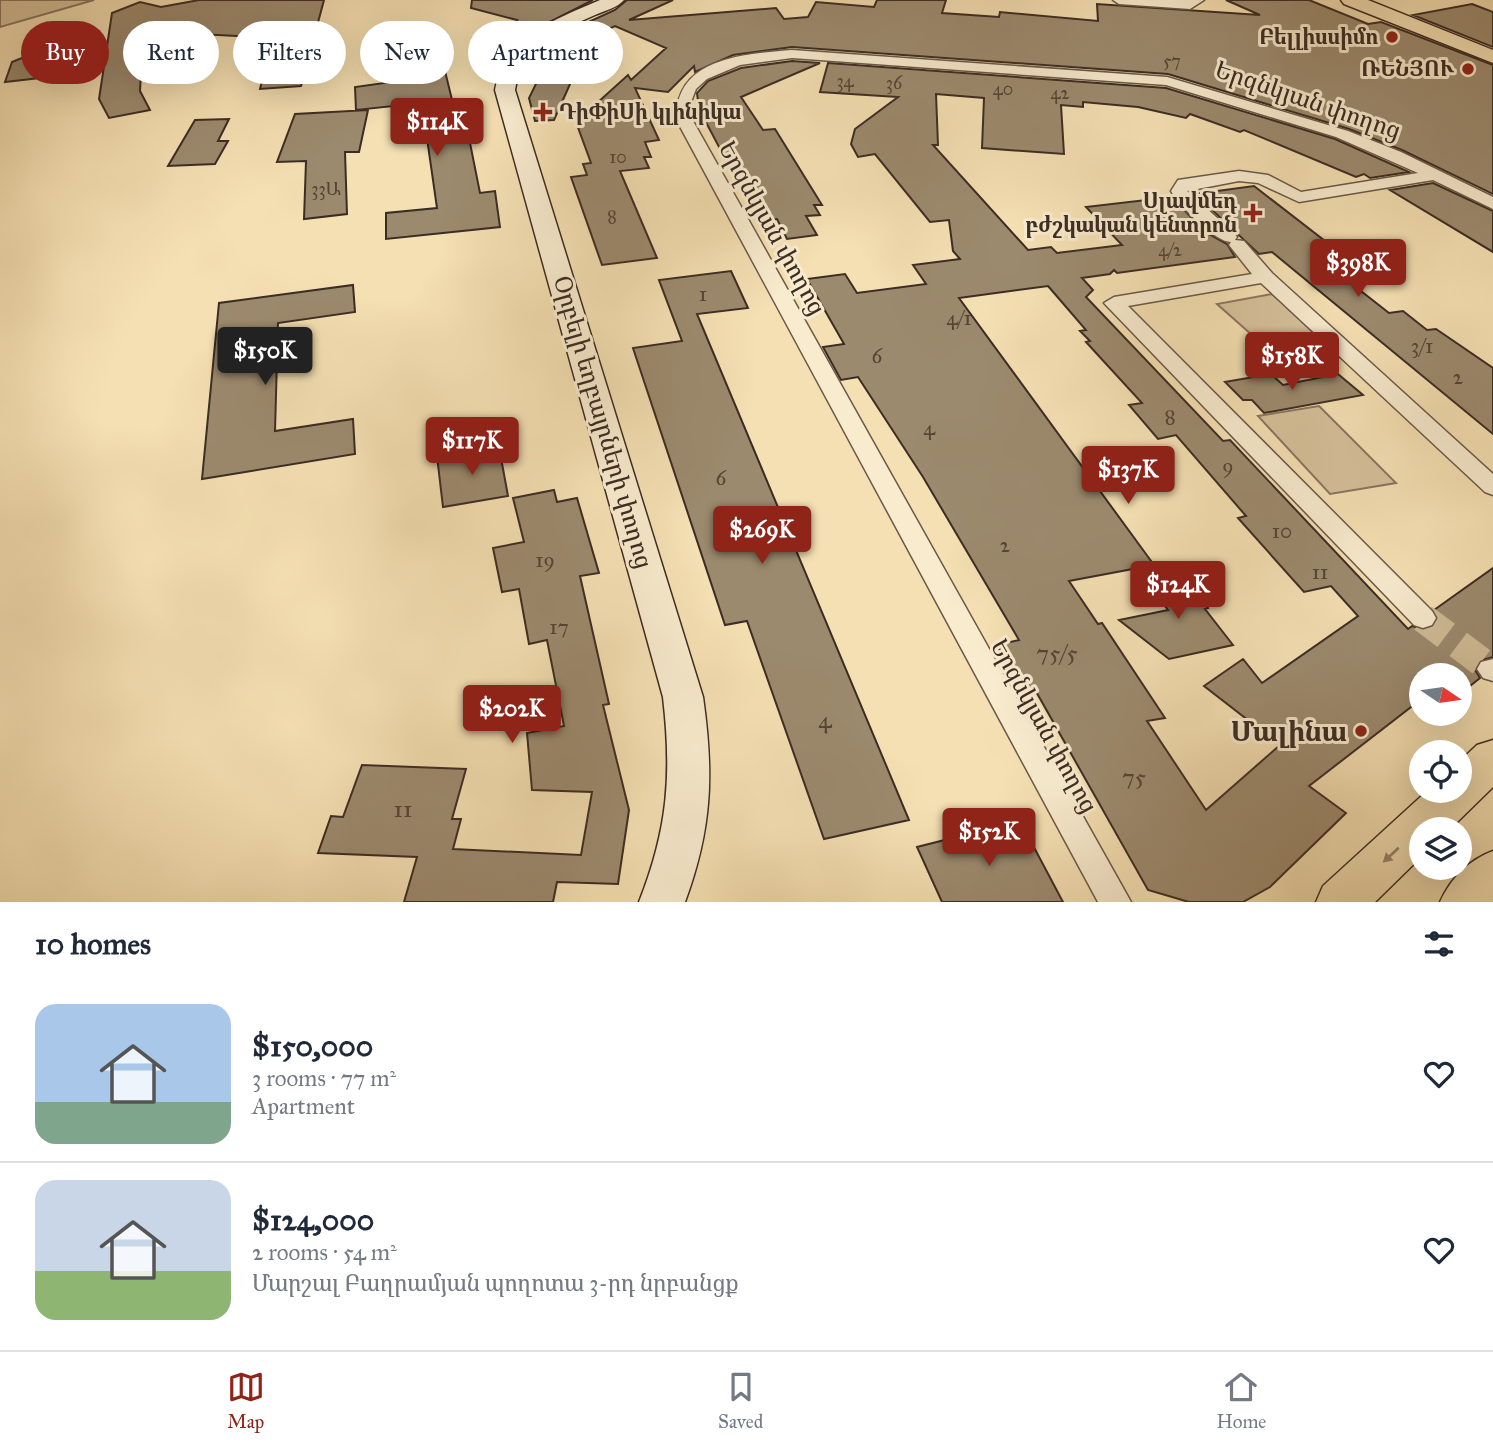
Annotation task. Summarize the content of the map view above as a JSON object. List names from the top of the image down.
{
  "streets": {
    "street": ["Երզնկյան փողոց", "Օրբելի եղբայրների փողոց"]
  },
  "places": {
    "other": ["Բելլիսսիմո", "ՌԵՆՅՈՒ", "Մալինա"],
    "health": ["ԴիՓիՍի կլինիկա", "Սլավմեդ բժշկական կենտրոն"]
  },
  "house_numbers": [
    "57",
    "34",
    "36",
    "40",
    "42",
    "10",
    "33Ա",
    "8",
    "4/2",
    "1",
    "4/1",
    "3/1",
    "6",
    "2",
    "8",
    "4",
    "9",
    "6",
    "10",
    "2",
    "19",
    "11",
    "17",
    "75/5",
    "4",
    "75",
    "11"
  ],
  "north": "right",
  "page": {
    "chip": [
      "Buy",
      "Rent",
      "Filters",
      "New",
      "Apartment"
    ],
    "price": [
      "$114K",
      "$398K",
      "$150K",
      "$158K",
      "$117K",
      "$137K",
      "$269K",
      "$124K",
      "$202K",
      "$152K"
    ],
    "heading": "10 homes",
    "list": [
      {
        "name": "$150,000",
        "note": "3 rooms · 77 m² · Apartment"
      },
      {
        "name": "$124,000",
        "note": "2 rooms · 54 m² · Մարշալ Բաղրամյան պողոտա 3-րդ նրբանցք"
      }
    ],
    "tabs": ["Map", "Saved", "Home"]
  }
}
